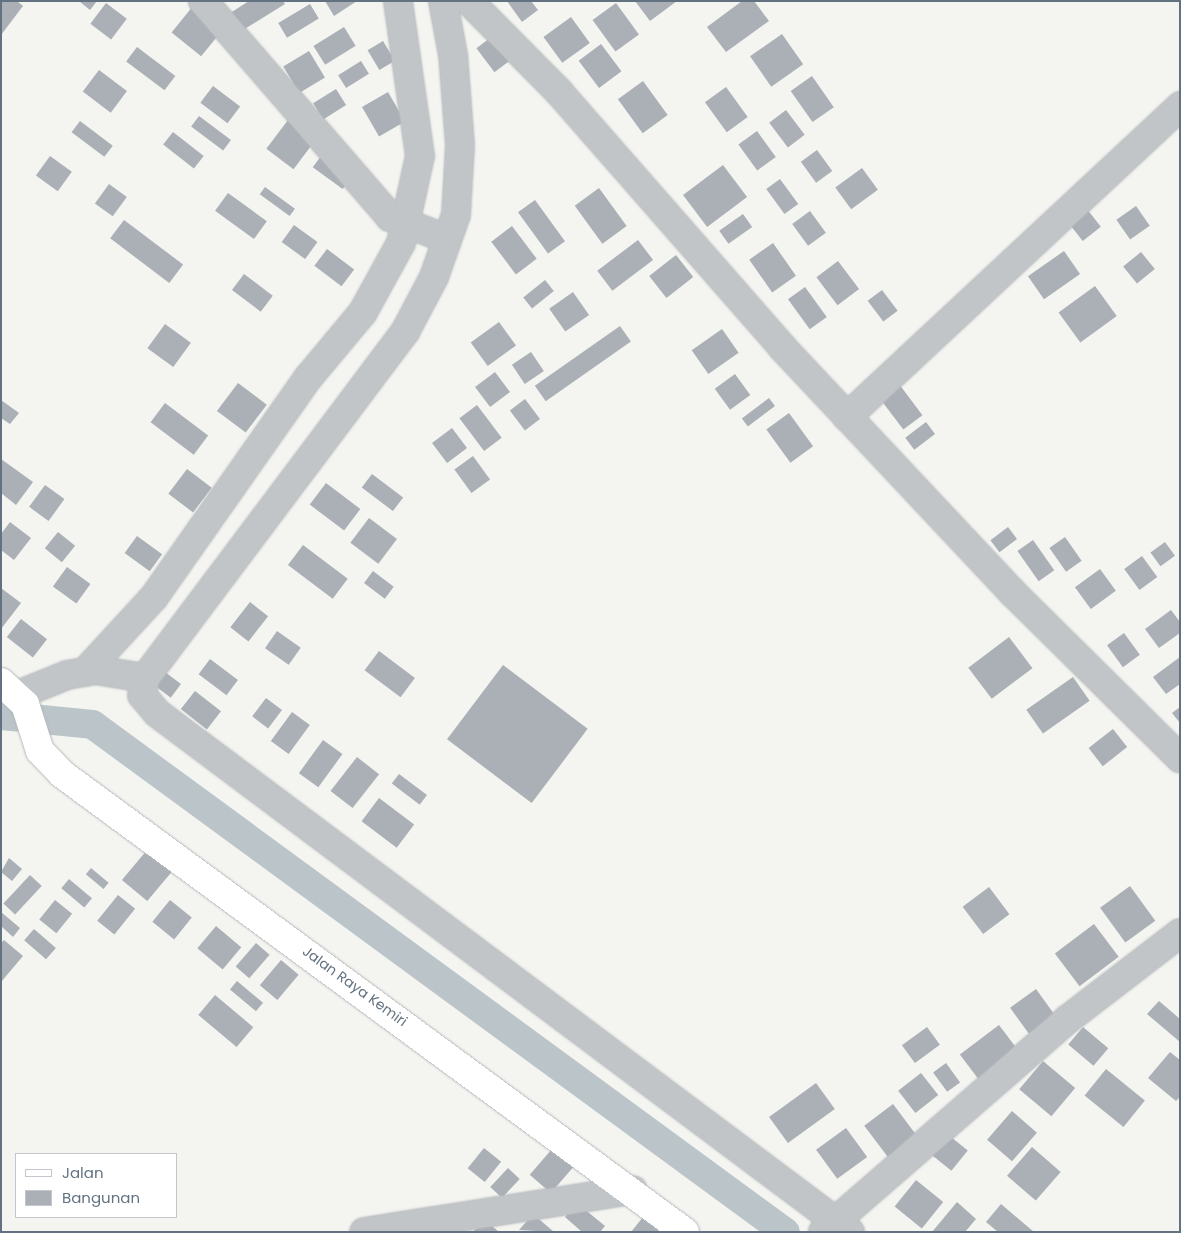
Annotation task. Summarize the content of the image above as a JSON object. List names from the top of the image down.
{
  "streets": {
    "main road": ["Jalan Raya Kemiri"]
  },
  "legend": ["Jalan", "Bangunan"]
}
